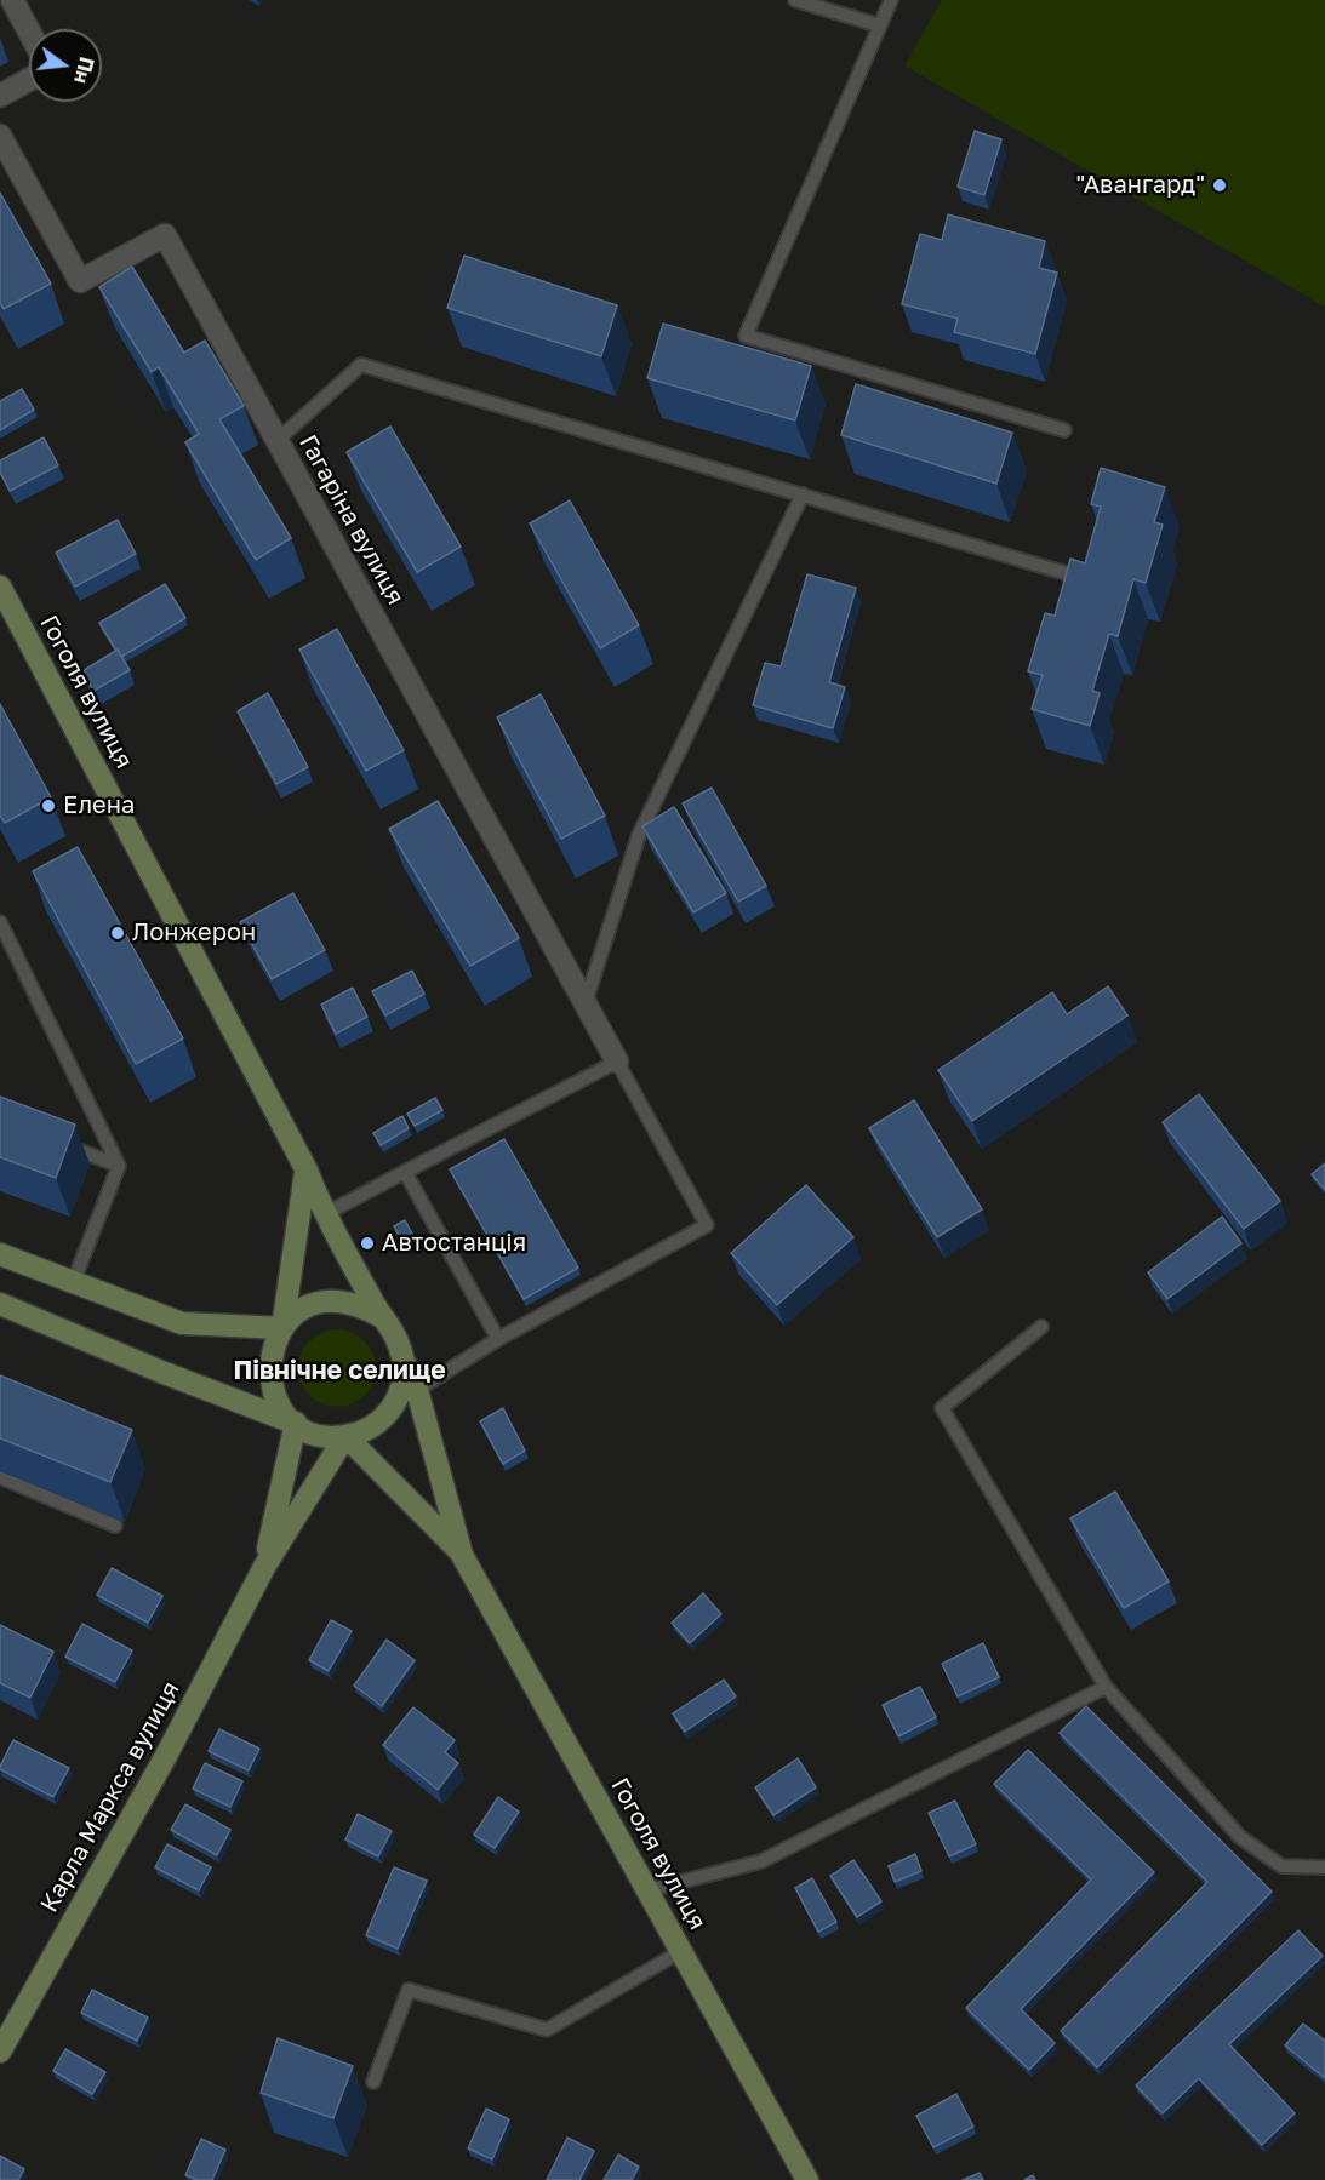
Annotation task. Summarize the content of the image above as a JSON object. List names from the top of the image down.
{
  "streets": {
    "main road": ["Гоголя вулиця", "Карла Маркса вулиця"],
    "street": ["Гагаріна вулиця"]
  },
  "crossings": [
    ["Гоголя вулиця", "Карла Маркса вулиця"]
  ],
  "districts": ["Північне селище"],
  "places": [
    "\"Авангард\"",
    "Елена",
    "Лонжерон",
    "Автостанція"
  ],
  "north": "right"
}
